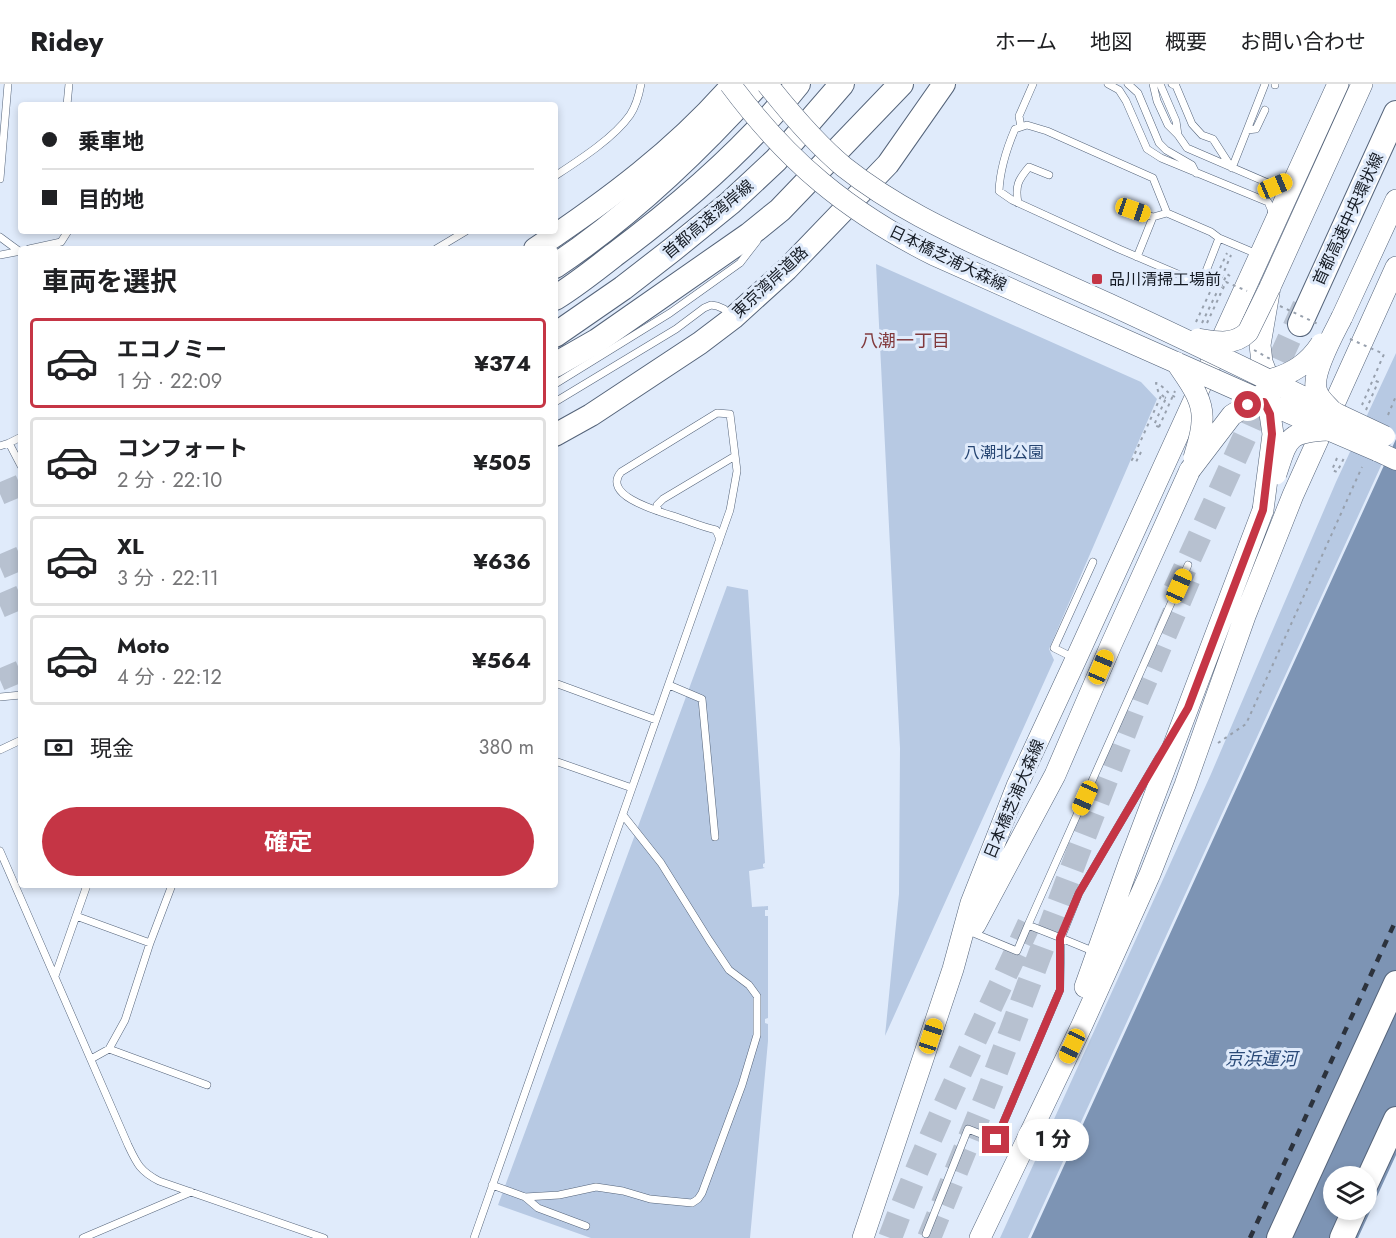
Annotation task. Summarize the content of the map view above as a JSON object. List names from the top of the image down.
{
  "streets": {
    "highway": ["首都高速湾岸線", "首都高速中央環状線", "東京湾岸道路"],
    "main road": ["日本橋芝浦大森線"]
  },
  "districts": ["八潮一丁目"],
  "water": ["京浜運河"],
  "parks": ["八潮北公園"],
  "places": {
    "transit": ["品川清掃工場前"]
  },
  "page": {
    "header": "Ridey",
    "nav": [
      "ホーム",
      "地図",
      "概要",
      "お問い合わせ"
    ],
    "banner": ["乗車地", "目的地"],
    "heading": "車両を選択",
    "list": [
      {
        "name": "エコノミー",
        "note": "1 分 · 22:09",
        "value": "¥374"
      },
      {
        "name": "コンフォート",
        "note": "2 分 · 22:10",
        "value": "¥505"
      },
      {
        "name": "XL",
        "note": "3 分 · 22:11",
        "value": "¥636"
      },
      {
        "name": "Moto",
        "note": "4 分 · 22:12",
        "value": "¥564"
      }
    ],
    "pay": ["現金", "380 m"],
    "buttons": "確定",
    "bubble": "1 分"
  }
}
